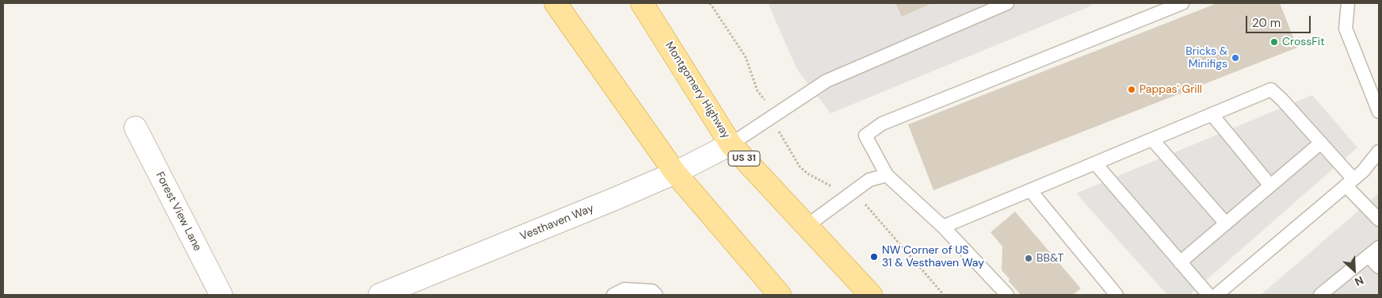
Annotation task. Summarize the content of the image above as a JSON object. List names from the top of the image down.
{
  "streets": {
    "main road": ["Montgomery Highway", "US 31"],
    "street": ["Forest View Lane", "Vesthaven Way"]
  },
  "crossings": [
    ["Montgomery Highway", "Vesthaven Way"]
  ],
  "places": [
    "CrossFit",
    "Bricks & Minifigs",
    "Pappas' Grill",
    "NW Corner of US 31 & Vesthaven Way",
    "BB&T"
  ],
  "scale_bar": "20 m",
  "north": "bottom right"
}
